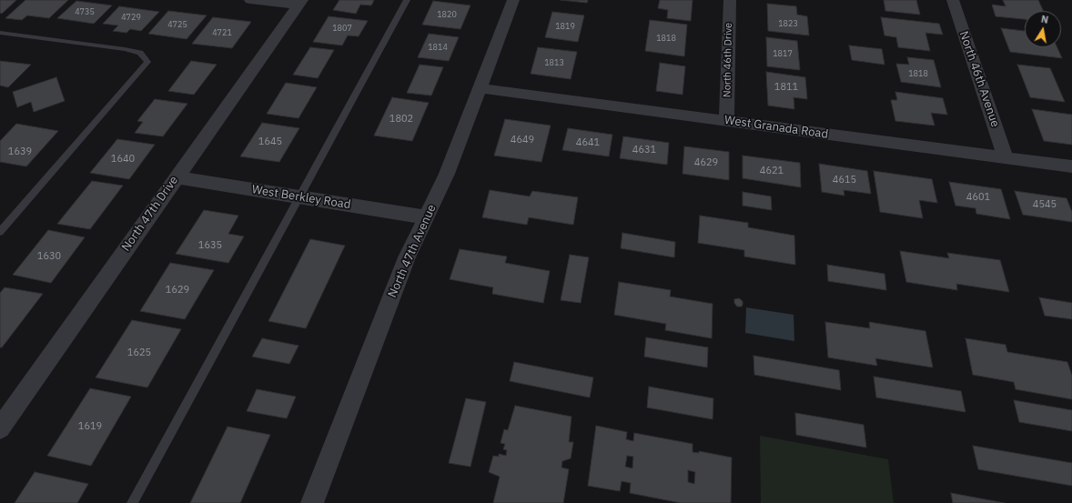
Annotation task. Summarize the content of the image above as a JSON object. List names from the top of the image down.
{
  "streets": {
    "street": [
      "North 46th Drive",
      "North 46th Avenue",
      "West Granada Road",
      "West Berkley Road",
      "North 47th Drive",
      "North 47th Avenue"
    ]
  },
  "crossings": [
    ["North 46th Drive", "West Granada Road"],
    ["North 46th Avenue", "West Granada Road"],
    ["West Granada Road", "North 47th Avenue"],
    ["West Berkley Road", "North 47th Drive"],
    ["West Berkley Road", "North 47th Avenue"]
  ],
  "house_numbers": [
    "4735",
    "1820",
    "4729",
    "1823",
    "4725",
    "1819",
    "1807",
    "4721",
    "1818",
    "1814",
    "1817",
    "1813",
    "1818",
    "1811",
    "1802",
    "4649",
    "1645",
    "4641",
    "4631",
    "1639",
    "1640",
    "4629",
    "4621",
    "4615",
    "4601",
    "4545",
    "1635",
    "1630",
    "1629",
    "1625",
    "1619"
  ],
  "north": "top"
}
